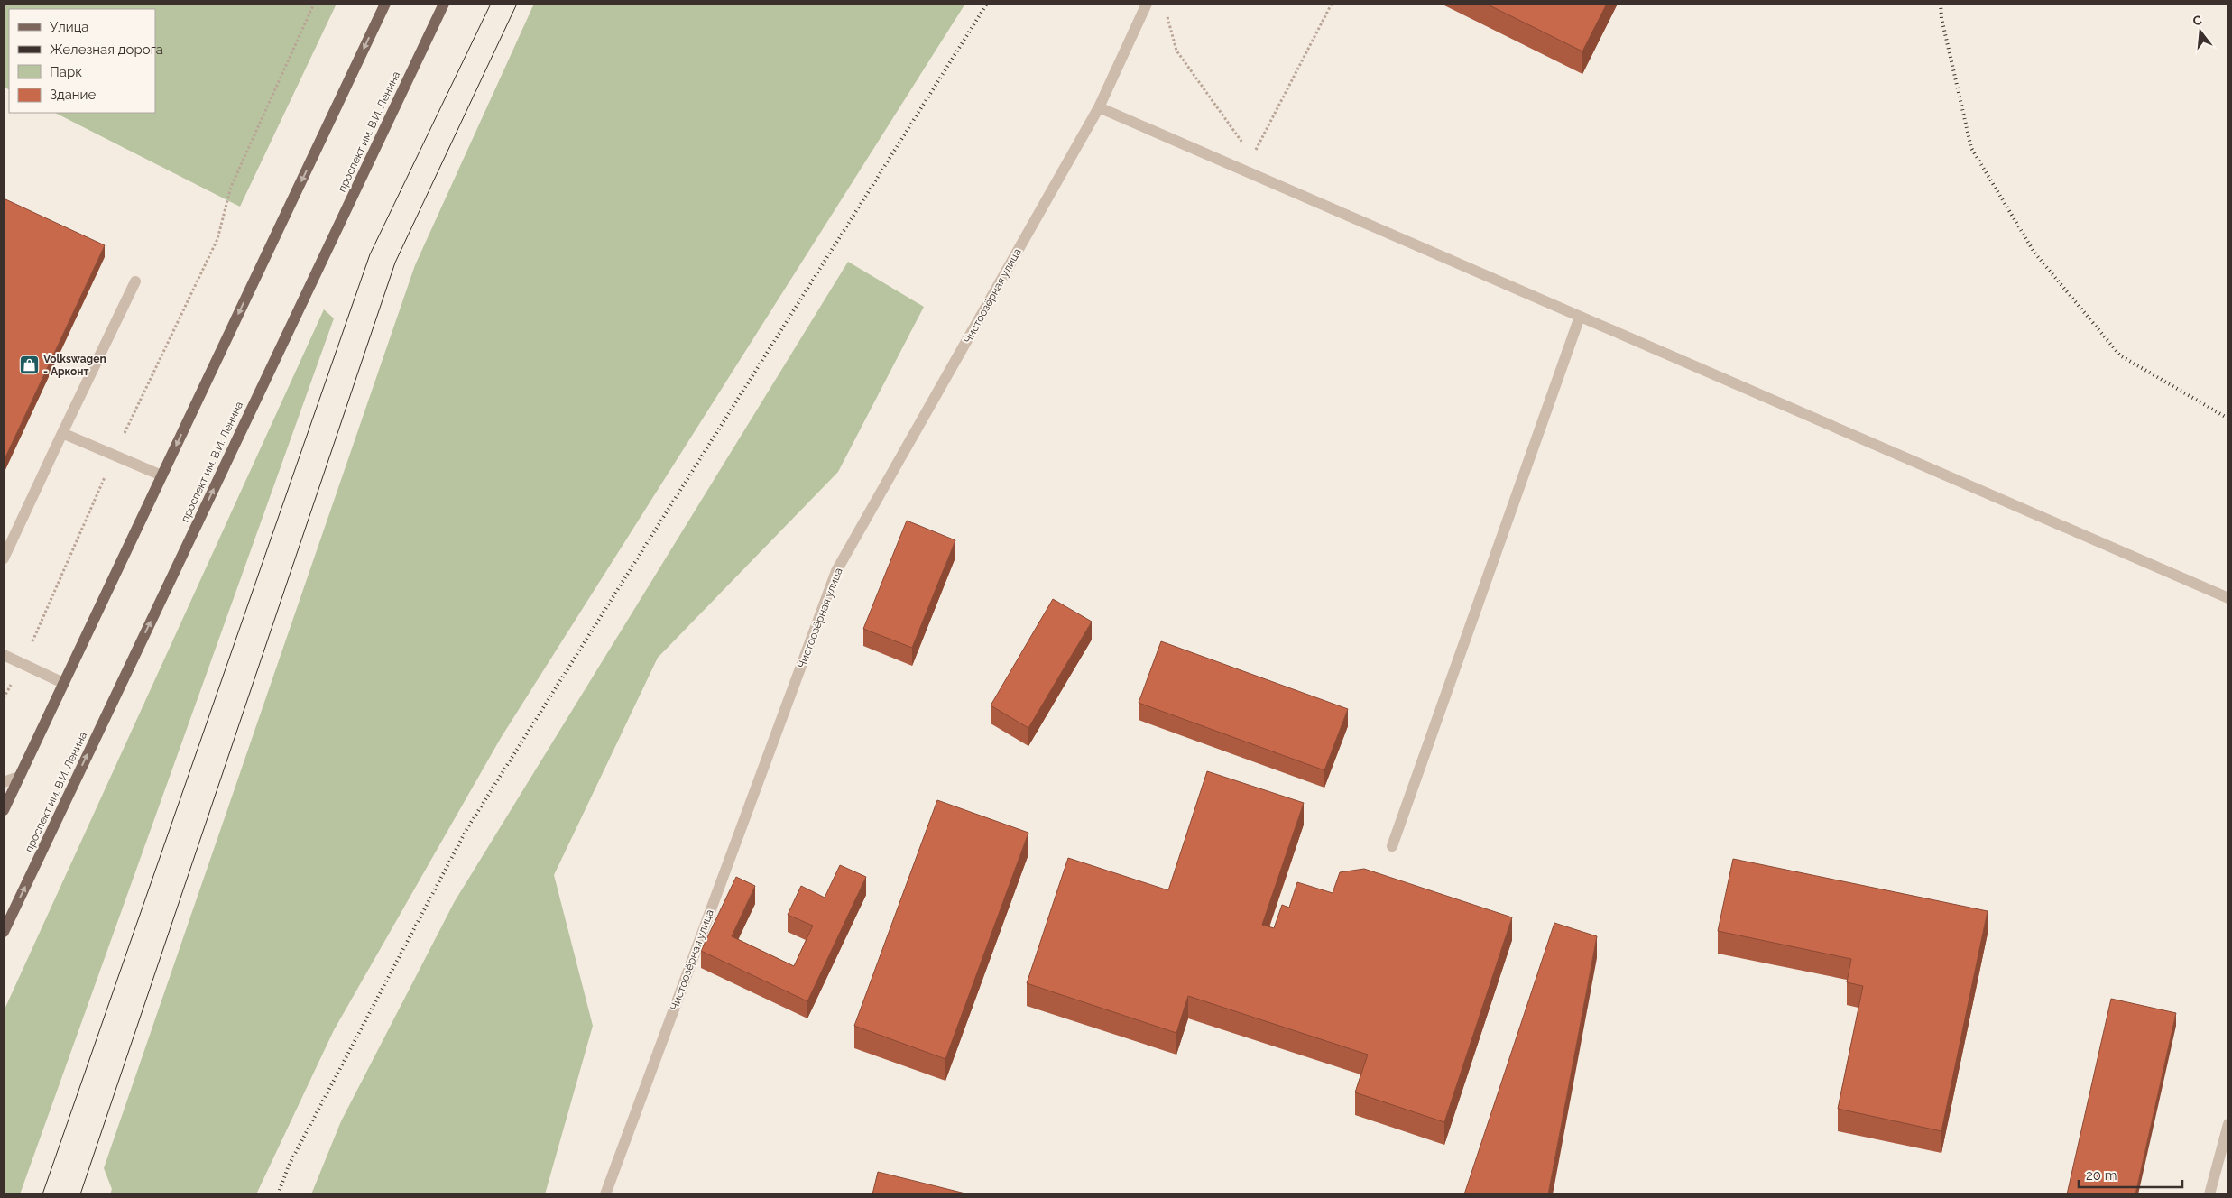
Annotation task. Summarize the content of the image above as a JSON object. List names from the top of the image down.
{
  "streets": {
    "main road": ["проспект им. В.И. Ленина"],
    "street": ["Чистоозёрная улица"]
  },
  "places": {
    "shop": ["Volkswagen - Арконт"]
  },
  "legend": [
    "Улица",
    "Железная дорога",
    "Парк",
    "Здание"
  ],
  "scale_bar": "20 m",
  "north": "top"
}
